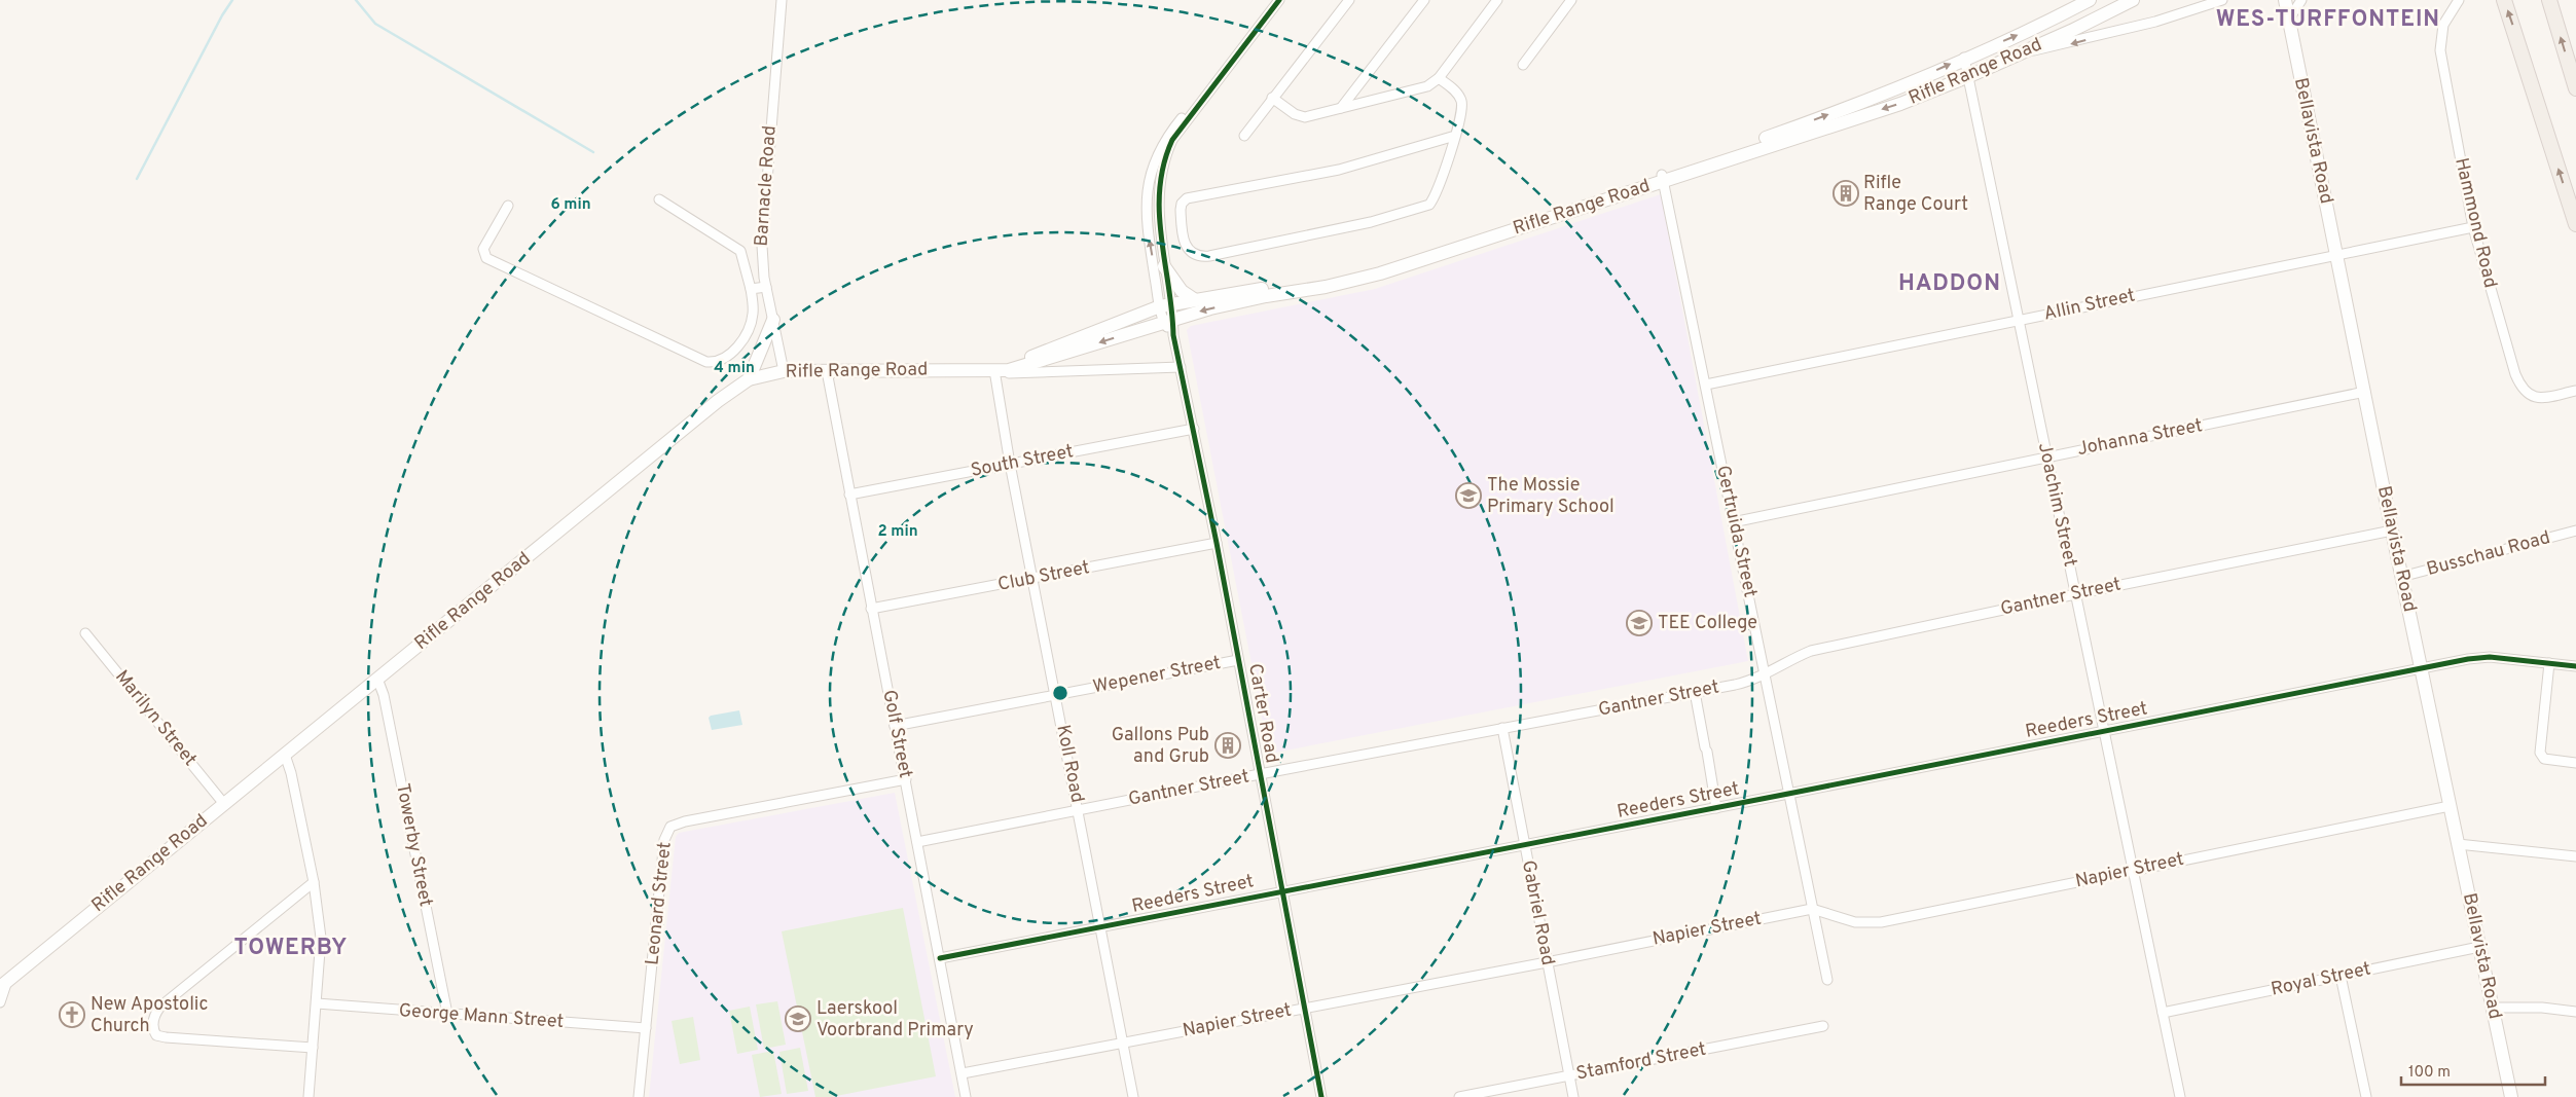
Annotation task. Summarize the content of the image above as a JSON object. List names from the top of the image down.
{
  "streets": {
    "main road": ["Rifle Range Road", "Bellavista Road"],
    "street": [
      "Barnacle Road",
      "Hammond Road",
      "Allin Street",
      "Johanna Street",
      "South Street",
      "Joachim Street",
      "Gertruida Street",
      "Busschau Road",
      "Club Street",
      "Gantner Street",
      "Wepener Street",
      "Carter Road",
      "Marilyn Street",
      "Reeders Street",
      "Golf Street",
      "Koll Road",
      "Towerby Street",
      "Napier Street",
      "Leonard Street",
      "Gabriel Road",
      "Royal Street",
      "George Mann Street",
      "Stamford Street"
    ]
  },
  "crossings": [
    ["Rifle Range Road", "Barnacle Road"],
    ["Rifle Range Road", "Joachim Street"],
    ["Rifle Range Road", "Gertruida Street"],
    ["Rifle Range Road", "Carter Road"],
    ["Rifle Range Road", "Marilyn Street"],
    ["Rifle Range Road", "Golf Street"],
    ["Rifle Range Road", "Koll Road"],
    ["Rifle Range Road", "Towerby Street"],
    ["Bellavista Road", "Allin Street"],
    ["Bellavista Road", "Johanna Street"],
    ["Bellavista Road", "Busschau Road"],
    ["Bellavista Road", "Gantner Street"],
    ["Bellavista Road", "Reeders Street"],
    ["Bellavista Road", "Napier Street"],
    ["Bellavista Road", "Royal Street"],
    ["Hammond Road", "Allin Street"],
    ["Allin Street", "Joachim Street"],
    ["Allin Street", "Gertruida Street"],
    ["Johanna Street", "Joachim Street"],
    ["Johanna Street", "Gertruida Street"],
    ["South Street", "Carter Road"],
    ["South Street", "Golf Street"],
    ["South Street", "Koll Road"],
    ["Joachim Street", "Gantner Street"],
    ["Joachim Street", "Reeders Street"],
    ["Joachim Street", "Napier Street"],
    ["Joachim Street", "Royal Street"],
    ["Gertruida Street", "Gantner Street"],
    ["Gertruida Street", "Reeders Street"],
    ["Gertruida Street", "Napier Street"],
    ["Club Street", "Carter Road"],
    ["Club Street", "Golf Street"],
    ["Club Street", "Koll Road"],
    ["Gantner Street", "Carter Road"],
    ["Gantner Street", "Golf Street"],
    ["Gantner Street", "Koll Road"],
    ["Gantner Street", "Gabriel Road"],
    ["Wepener Street", "Carter Road"],
    ["Wepener Street", "Golf Street"],
    ["Wepener Street", "Koll Road"],
    ["Carter Road", "Reeders Street"],
    ["Carter Road", "Napier Street"],
    ["Reeders Street", "Golf Street"],
    ["Reeders Street", "Koll Road"],
    ["Reeders Street", "Gabriel Road"],
    ["Golf Street", "Napier Street"],
    ["Golf Street", "Leonard Street"],
    ["Koll Road", "Napier Street"],
    ["Towerby Street", "George Mann Street"],
    ["Napier Street", "Gabriel Road"],
    ["Leonard Street", "George Mann Street"],
    ["Gabriel Road", "Stamford Street"]
  ],
  "districts": ["WES-TURFFONTEIN", "HADDON", "TOWERBY"],
  "places": {
    "building": ["Rifle Range Court", "Gallons Pub and Grub"],
    "school or university": ["The Mossie Primary School", "TEE College", "Laerskool Voorbrand Primary"],
    "church": ["New Apostolic Church"]
  },
  "scale_bar": "100 m",
  "rings": ["6 min", "4 min", "2 min"]
}
